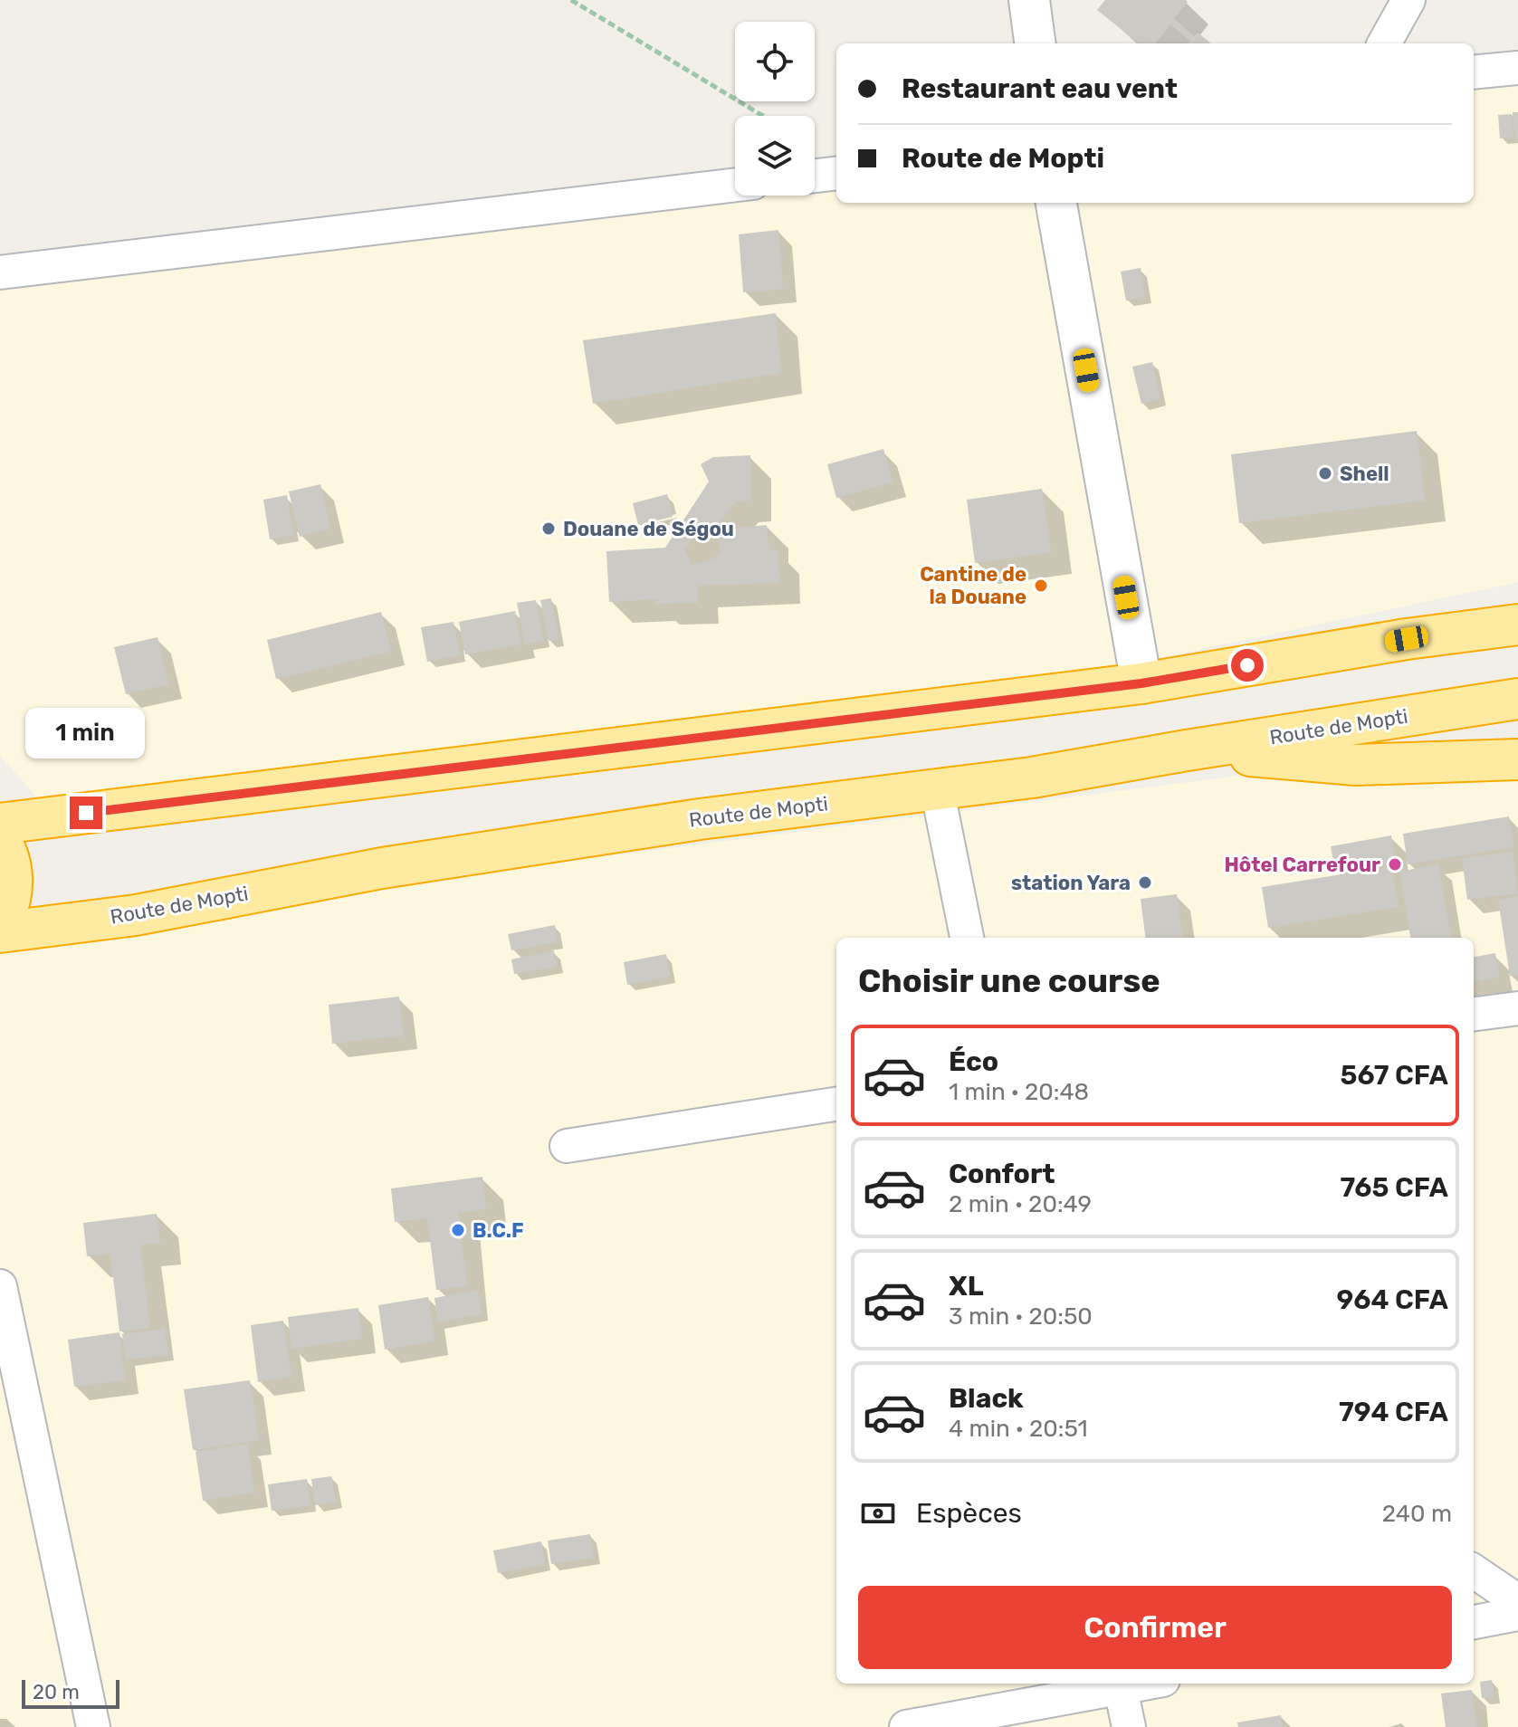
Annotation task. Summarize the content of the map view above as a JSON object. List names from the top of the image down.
{
  "streets": {
    "highway": ["Route de Mopti"]
  },
  "places": [
    "Shell",
    "Douane de Ségou",
    "Cantine de la Douane",
    "Hôtel Carrefour",
    "station Yara",
    "B.C.F"
  ],
  "scale_bar": "20 m",
  "page": {
    "banner": ["Restaurant eau vent", "Route de Mopti"],
    "bubble": "1 min",
    "heading": "Choisir une course",
    "list": [
      {
        "name": "Éco",
        "note": "1 min · 20:48",
        "value": "567 CFA"
      },
      {
        "name": "Confort",
        "note": "2 min · 20:49",
        "value": "765 CFA"
      },
      {
        "name": "XL",
        "note": "3 min · 20:50",
        "value": "964 CFA"
      },
      {
        "name": "Black",
        "note": "4 min · 20:51",
        "value": "794 CFA"
      }
    ],
    "pay": ["Espèces", "240 m"],
    "buttons": "Confirmer",
    "scale": "20 m"
  }
}
